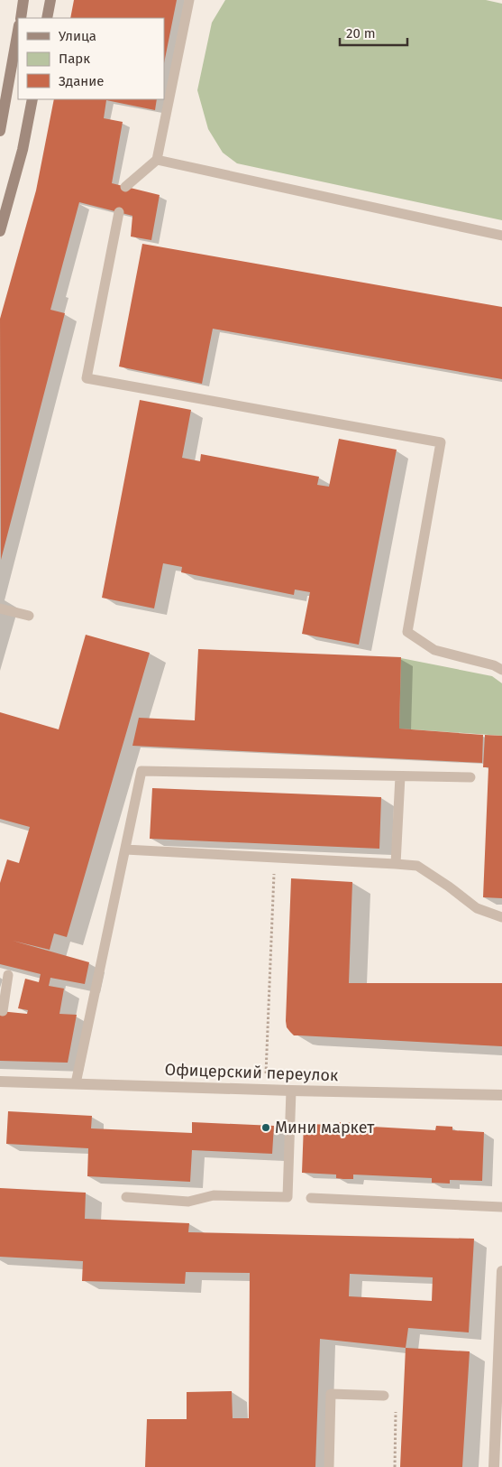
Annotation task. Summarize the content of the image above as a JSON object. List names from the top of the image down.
{
  "streets": {
    "street": ["Офицерский переулок"]
  },
  "places": ["Мини маркет"],
  "legend": ["Улица", "Парк", "Здание"],
  "scale_bar": "20 m"
}
